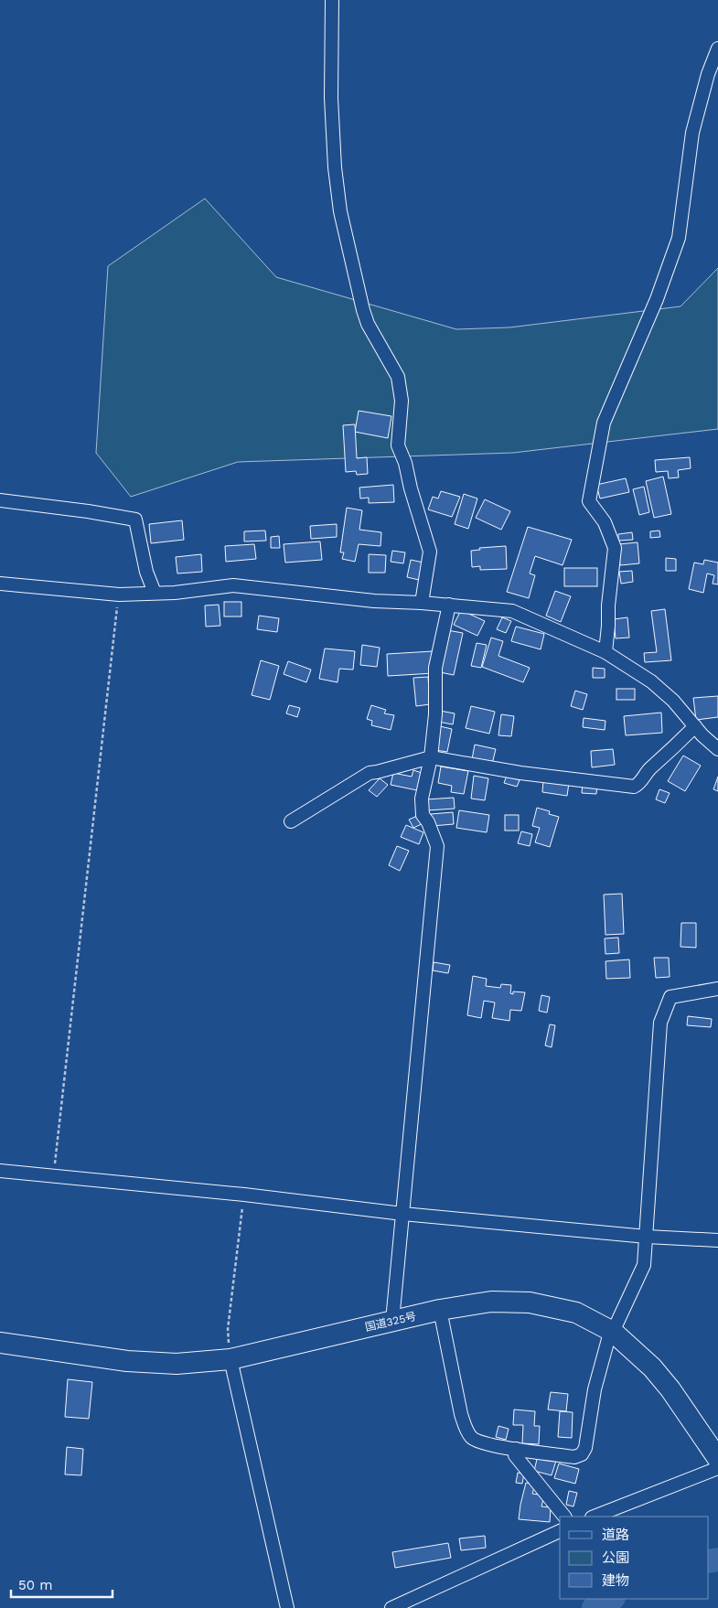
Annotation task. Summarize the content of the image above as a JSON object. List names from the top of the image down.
{
  "streets": {
    "highway": ["国道325号"]
  },
  "legend": ["道路", "公園", "建物"],
  "scale_bar": "50 m"
}
